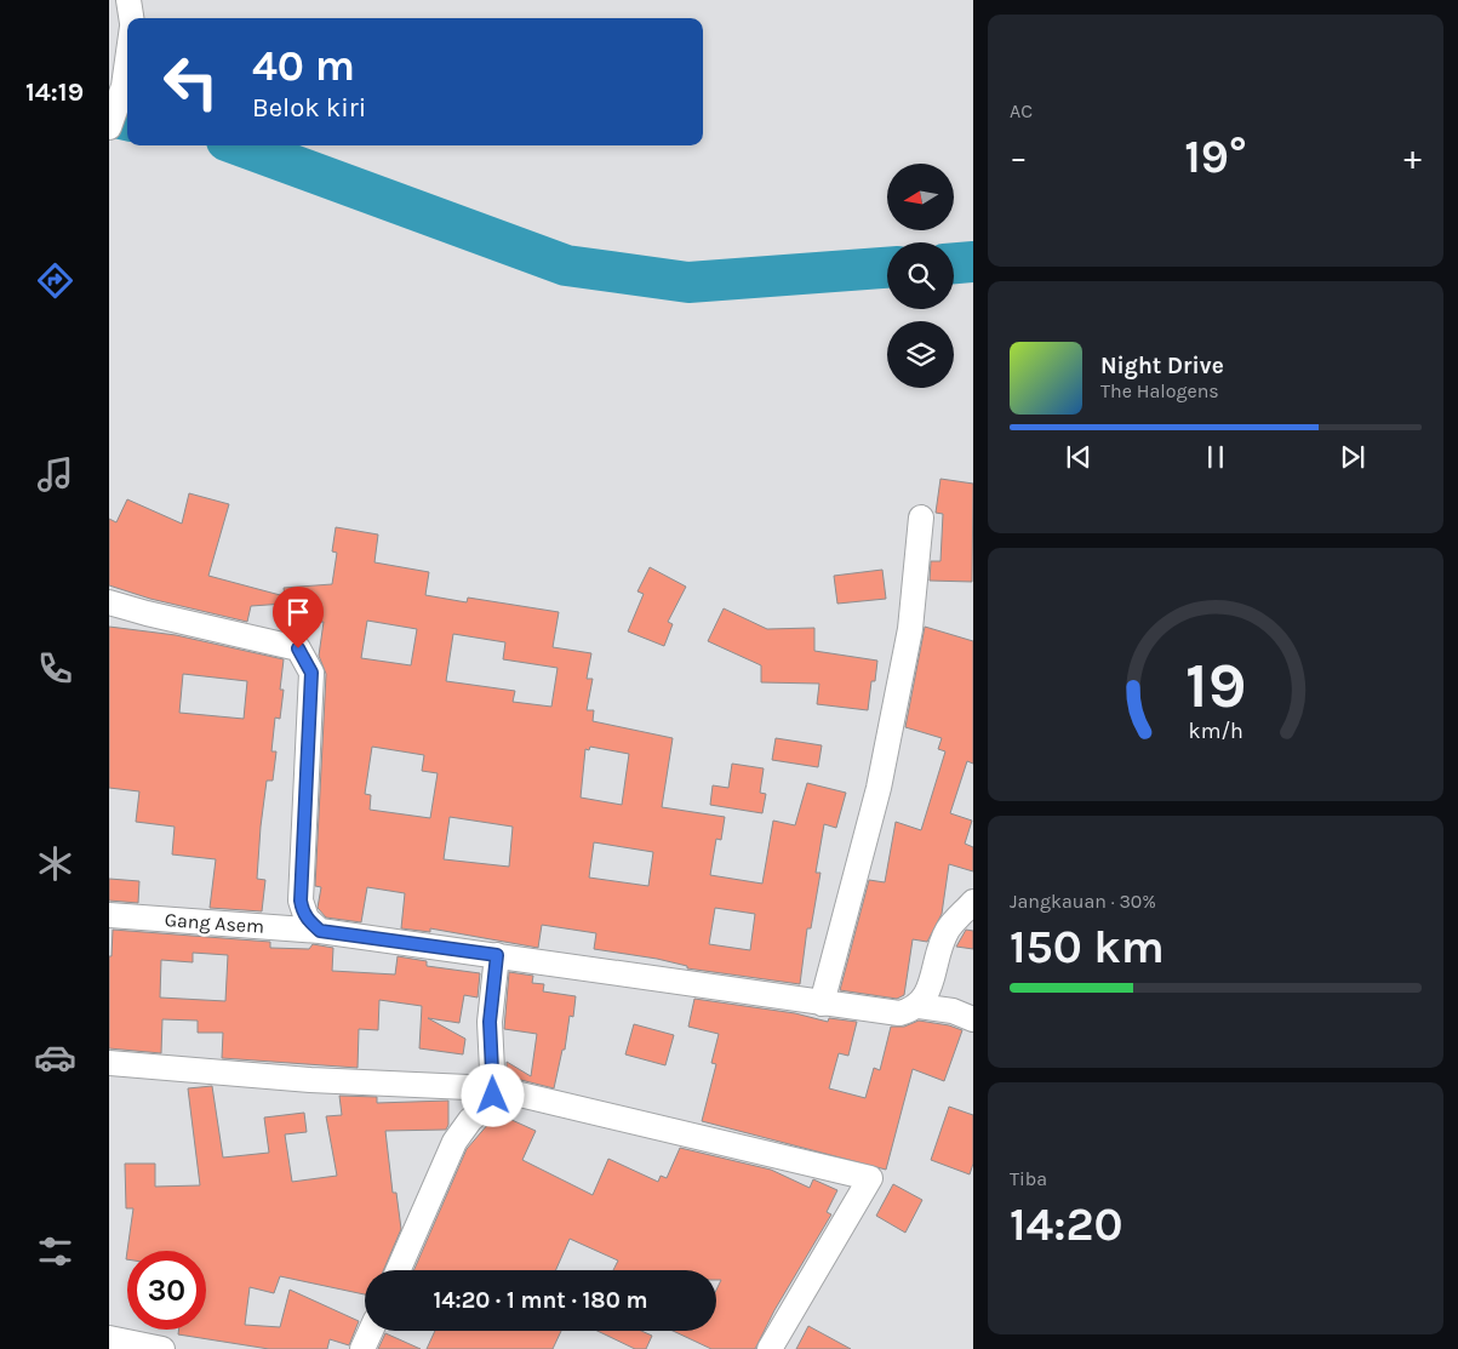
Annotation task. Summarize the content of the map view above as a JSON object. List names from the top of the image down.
{
  "streets": {
    "street": ["Gang Asem"]
  },
  "north": "left",
  "page": {
    "tabs": "14:19",
    "tile": [
      "AC",
      ["Jangkauan · 30%", "150 km"],
      ["Tiba", "14:20"]
    ],
    "turn": ["40 m", "Belok kiri"],
    "heat": ["−", "19°", "+"],
    "song": ["Night Drive", "The Halogens"],
    "limit": "30",
    "trip": "14:20 · 1 mnt · 180 m",
    "gauge": ["19", "km/h"]
  }
}
